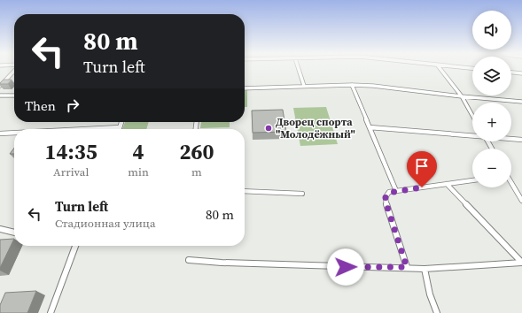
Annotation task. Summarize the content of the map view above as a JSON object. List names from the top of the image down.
{
  "places": ["Дворец спорта \"Молодёжный\""],
  "page": {
    "map_buttons": ["+", "−"],
    "turn": ["80 m", "Turn left"],
    "then": "Then",
    "eta": [
      "14:35",
      "Arrival",
      "4",
      "min",
      "260",
      "m"
    ],
    "list": [
      {
        "name": "Turn left",
        "note": "Стадионная улица",
        "value": "80 m"
      }
    ]
  }
}
